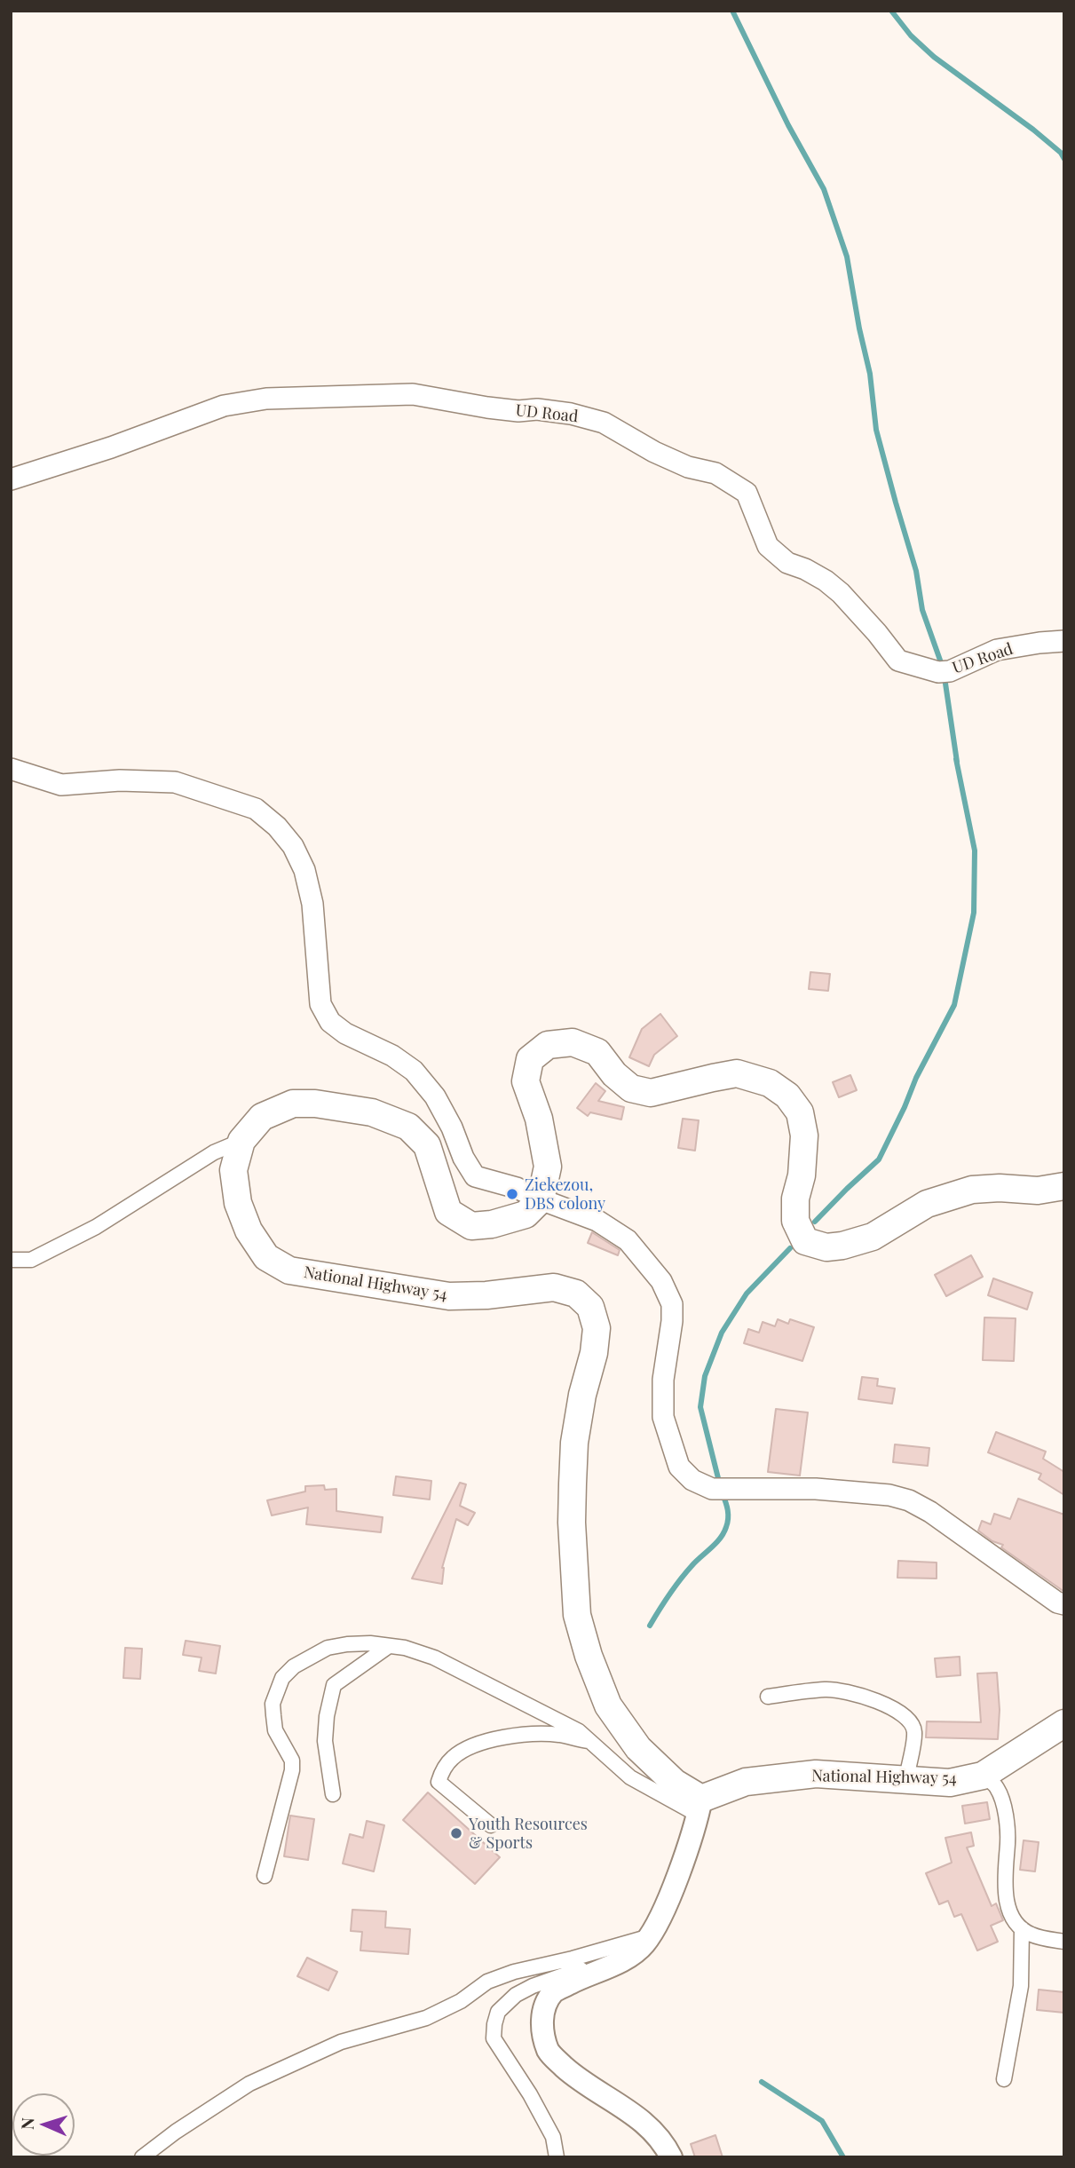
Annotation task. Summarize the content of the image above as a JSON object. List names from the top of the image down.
{
  "streets": {
    "highway": ["National Highway 54"],
    "street": ["UD Road"]
  },
  "places": ["Ziekezou, DBS colony", "Youth Resources & Sports"],
  "north": "left"
}
